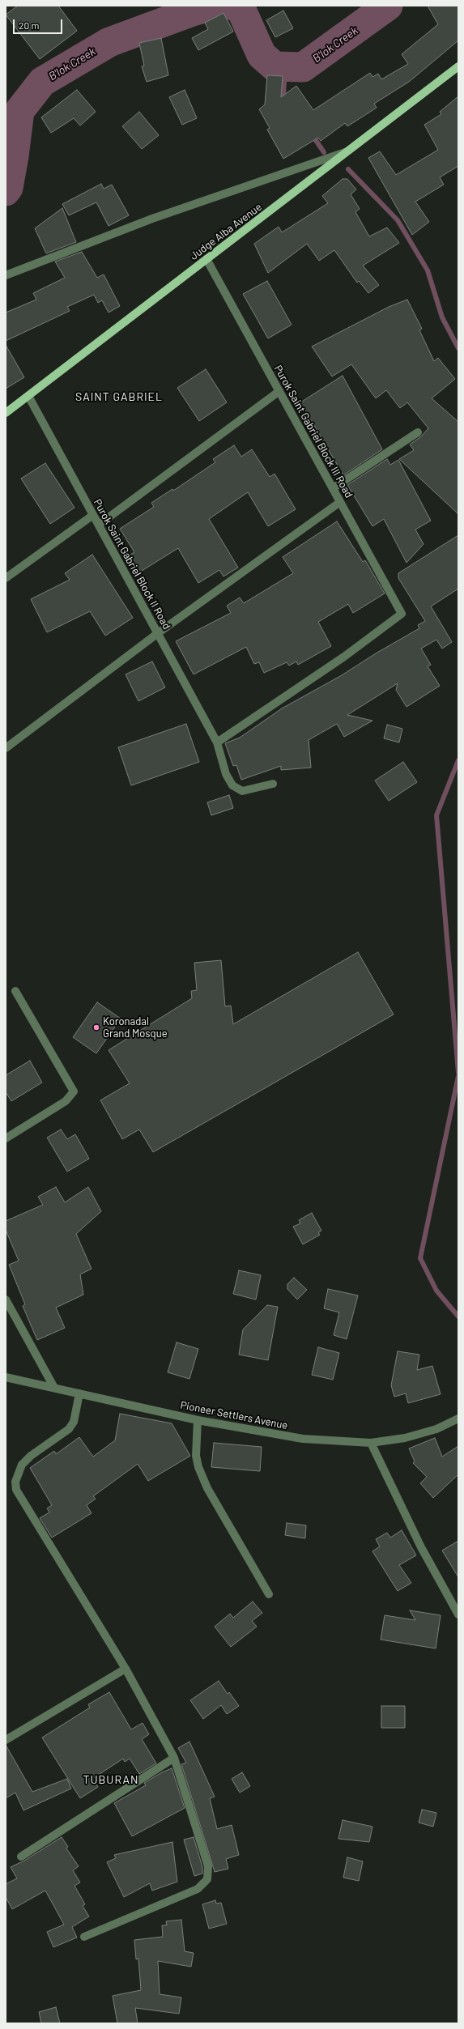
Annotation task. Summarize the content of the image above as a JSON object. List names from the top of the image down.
{
  "streets": {
    "main road": ["Judge Alba Avenue"],
    "street": ["Purok Saint Gabriel Block III Road", "Purok Saint Gabriel Block II Road", "Pioneer Settlers Avenue"]
  },
  "crossings": [
    ["Judge Alba Avenue", "Purok Saint Gabriel Block III Road"],
    ["Judge Alba Avenue", "Purok Saint Gabriel Block II Road"],
    ["Purok Saint Gabriel Block III Road", "Purok Saint Gabriel Block II Road"]
  ],
  "districts": ["SAINT GABRIEL", "TUBURAN"],
  "water": ["B'lok Creek"],
  "places": ["Koronadal Grand Mosque"],
  "scale_bar": "20 m"
}
